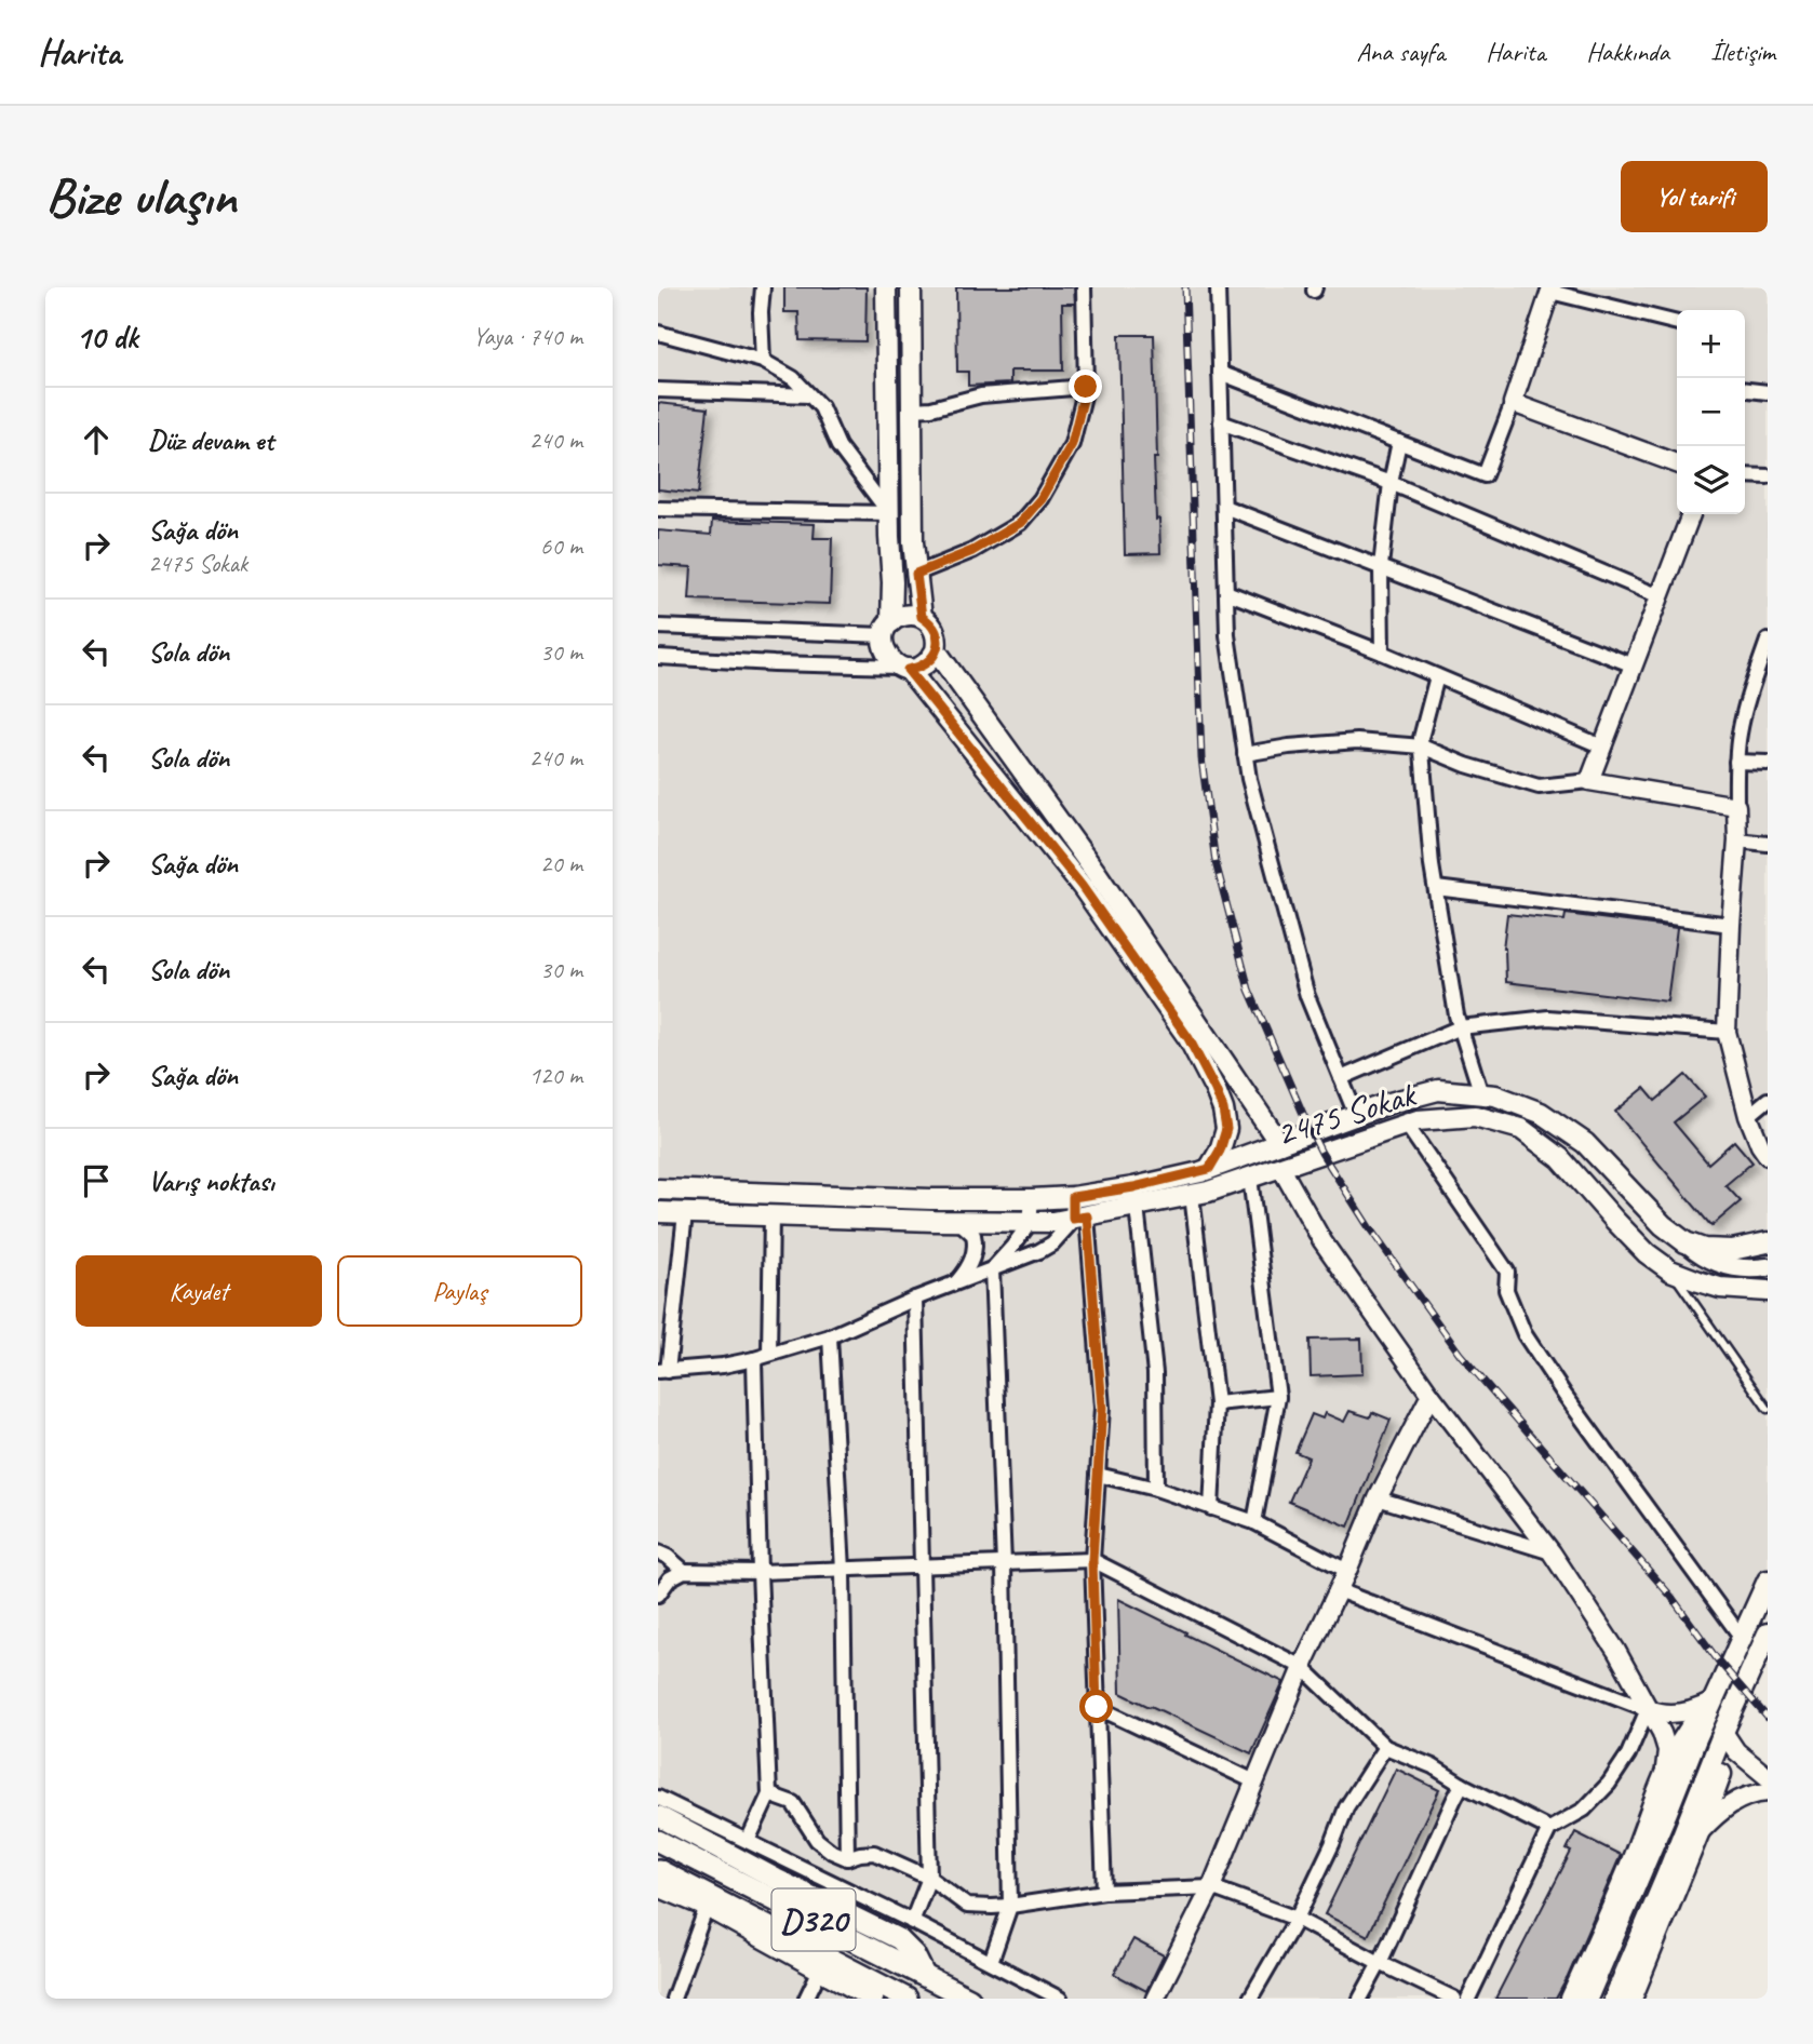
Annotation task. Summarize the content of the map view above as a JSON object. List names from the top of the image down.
{
  "streets": {
    "main road": ["2475 Sokak", "D320"]
  },
  "page": {
    "header": "Harita",
    "nav": [
      "Ana sayfa",
      "Harita",
      "Hakkında",
      "İletişim"
    ],
    "buttons": [
      "Yol tarifi",
      ["Kaydet", "Paylaş"]
    ],
    "title": "Bize ulaşın",
    "heading": ["10 dk", "Yaya · 740 m"],
    "map_buttons": ["+", "−"],
    "list": [
      ["Düz devam et", "240 m"],
      ["Sağa dön", "2475 Sokak", "60 m"],
      ["Sola dön", "30 m"],
      ["Sola dön", "240 m"],
      ["Sağa dön", "20 m"],
      ["Sola dön", "30 m"],
      ["Sağa dön", "120 m"],
      "Varış noktası"
    ]
  }
}
